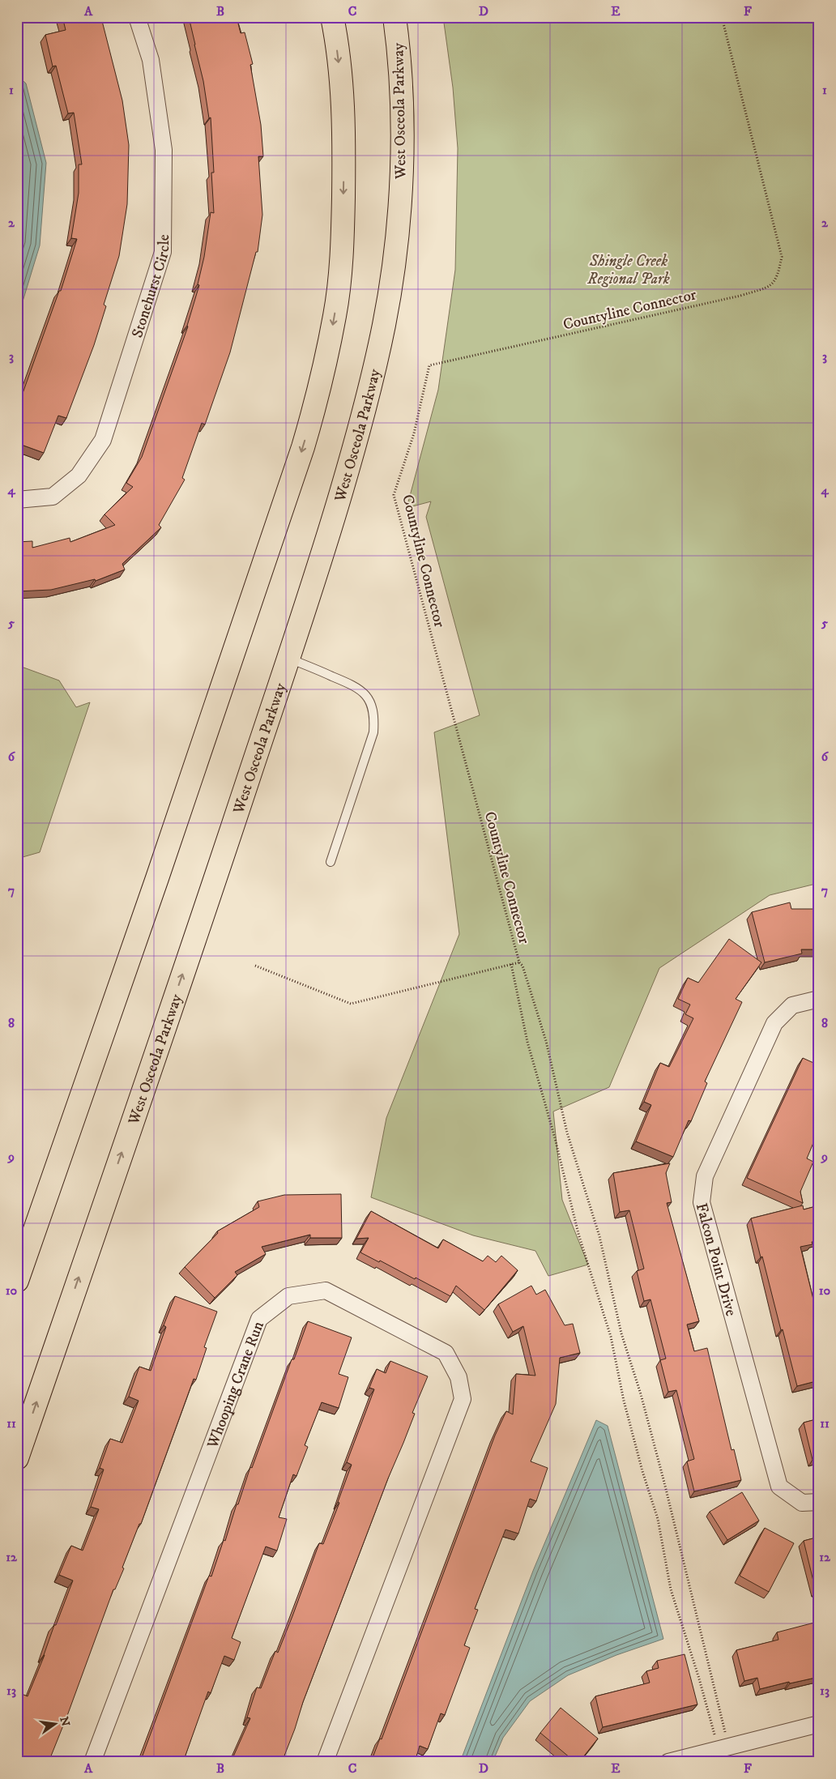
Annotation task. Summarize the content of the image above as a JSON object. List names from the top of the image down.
{
  "streets": {
    "main road": ["West Osceola Parkway"],
    "street": ["Stonehurst Circle", "Falcon Point Drive", "Whooping Crane Run"],
    "path": ["Countyline Connector"]
  },
  "parks": ["Shingle Creek Regional Park"],
  "north": "right",
  "grid": {
    "columns": [
      "A",
      "B",
      "C",
      "D",
      "E",
      "F"
    ],
    "rows": [
      "1",
      "2",
      "3",
      "4",
      "5",
      "6",
      "7",
      "8",
      "9",
      "10",
      "11",
      "12",
      "13"
    ]
  }
}
